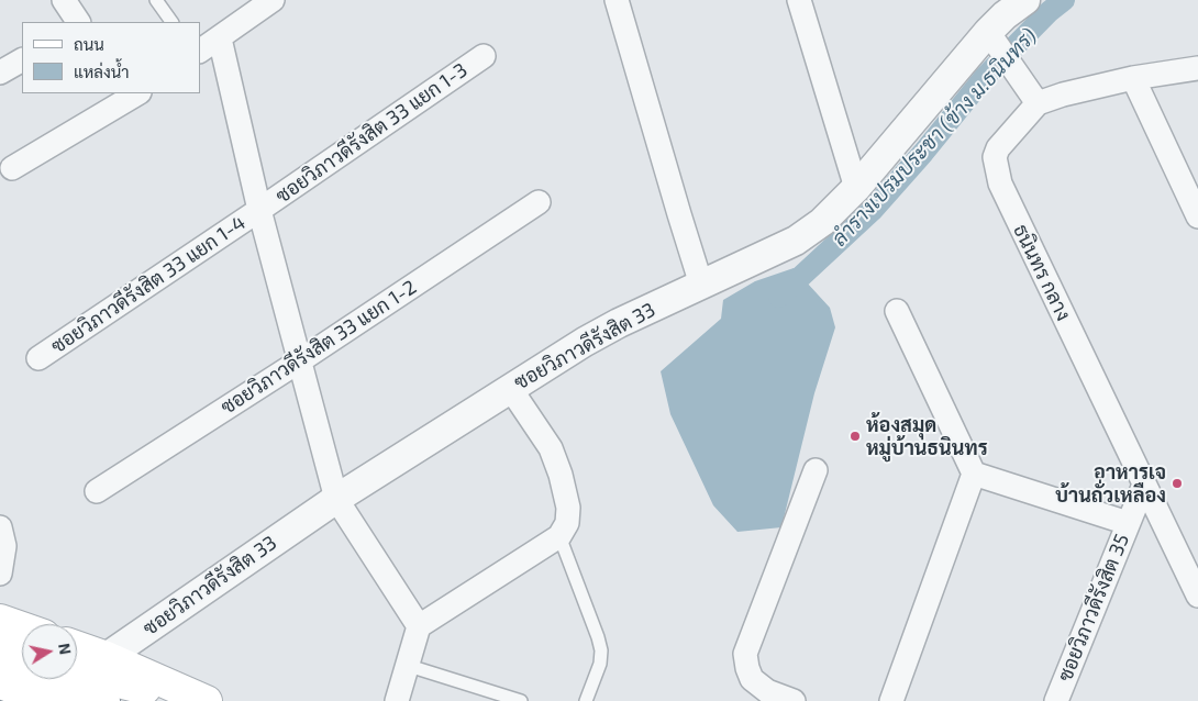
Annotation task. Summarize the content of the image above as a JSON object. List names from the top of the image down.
{
  "streets": {
    "street": [
      "ซอยวิภาวดีรังสิต 33 แยก 1-3",
      "ธนินทร กลาง",
      "ซอยวิภาวดีรังสิต 33 แยก 1-4",
      "ซอยวิภาวดีรังสิต 33",
      "ซอยวิภาวดีรังสิต 33 แยก 1-2",
      "ซอยวิภาวดีรังสิต 35"
    ]
  },
  "crossings": [
    ["ซอยวิภาวดีรังสิต 33 แยก 1-3", "ซอยวิภาวดีรังสิต 33 แยก 1-4"],
    ["ธนินทร กลาง", "ซอยวิภาวดีรังสิต 35"]
  ],
  "water": ["ลำรางเปรมประชา (ข้าง ม.ธนินทร)"],
  "places": ["ห้องสมุด หมู่บ้านธนินทร", "อาหารเจ บ้านถั่วเหลือง"],
  "legend": ["ถนน", "แหล่งน้ำ"],
  "north": "right"
}
